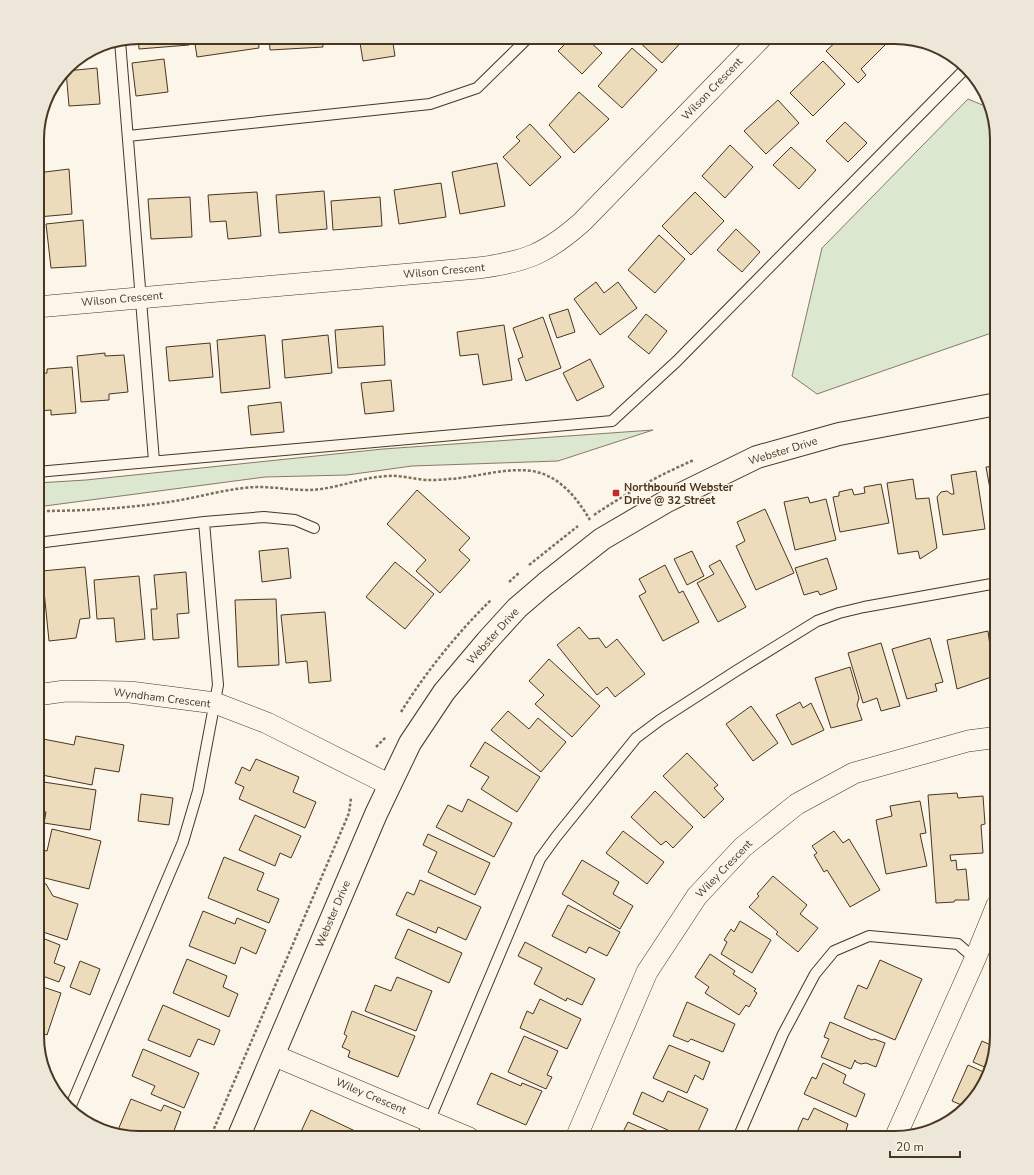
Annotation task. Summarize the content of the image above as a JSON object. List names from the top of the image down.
{
  "streets": {
    "street": [
      "Wilson Crescent",
      "Webster Drive",
      "Wyndham Crescent",
      "Wiley Crescent"
    ]
  },
  "crossings": [
    ["Webster Drive", "Wyndham Crescent"],
    ["Webster Drive", "Wiley Crescent"]
  ],
  "places": {
    "transit": ["Northbound Webster Drive @ 32 Street"]
  },
  "scale_bar": "20 m"
}
